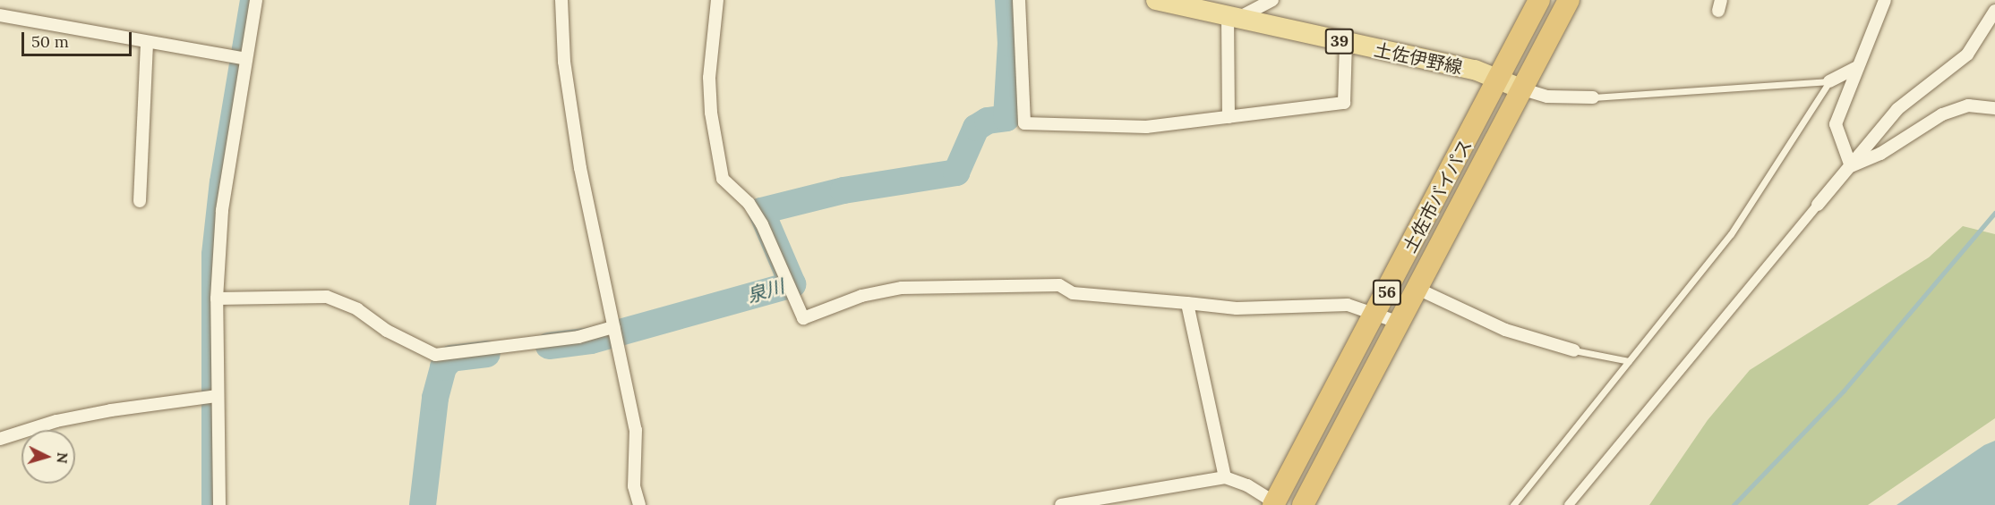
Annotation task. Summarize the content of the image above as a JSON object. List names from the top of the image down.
{
  "streets": {
    "highway": ["土佐市バイパス", "56"],
    "main road": ["39", "土佐伊野線"]
  },
  "crossings": [
    ["土佐伊野線", "土佐市バイパス"]
  ],
  "water": ["泉川"],
  "scale_bar": "50 m",
  "north": "right"
}
